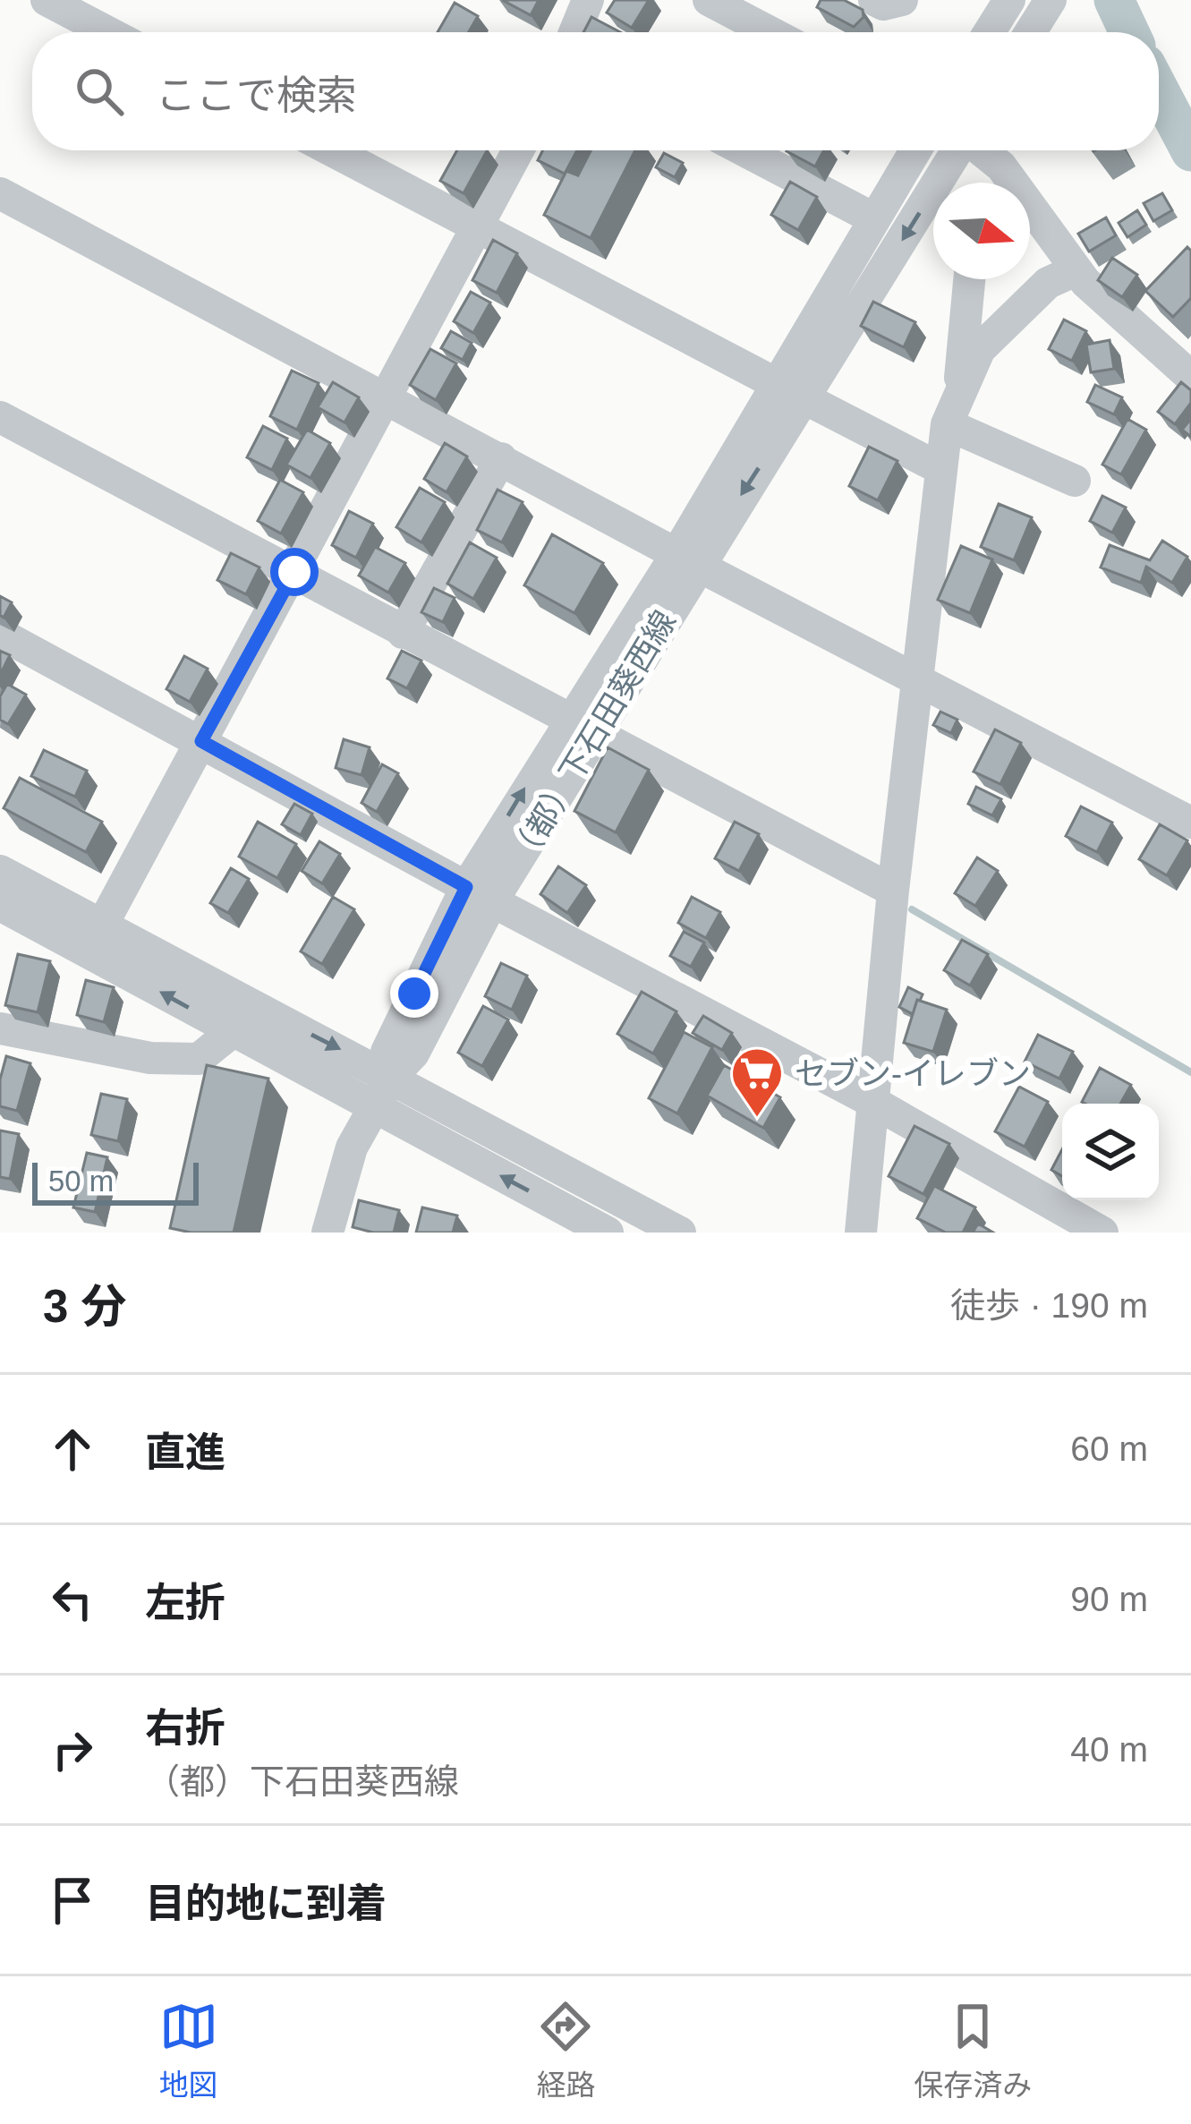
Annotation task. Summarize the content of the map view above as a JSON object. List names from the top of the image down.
{
  "streets": {
    "street": ["（都）下石田葵西線"]
  },
  "places": {
    "supermarket": ["セブン-イレブン"]
  },
  "scale_bar": "50 m",
  "north": "right",
  "page": {
    "search": "ここで検索",
    "scale": "50 m",
    "heading": ["3 分", "徒歩 · 190 m"],
    "list": [
      ["直進", "60 m"],
      ["左折", "90 m"],
      ["右折", "（都）下石田葵西線", "40 m"],
      "目的地に到着"
    ],
    "nav": ["地図", "経路", "保存済み"]
  }
}
